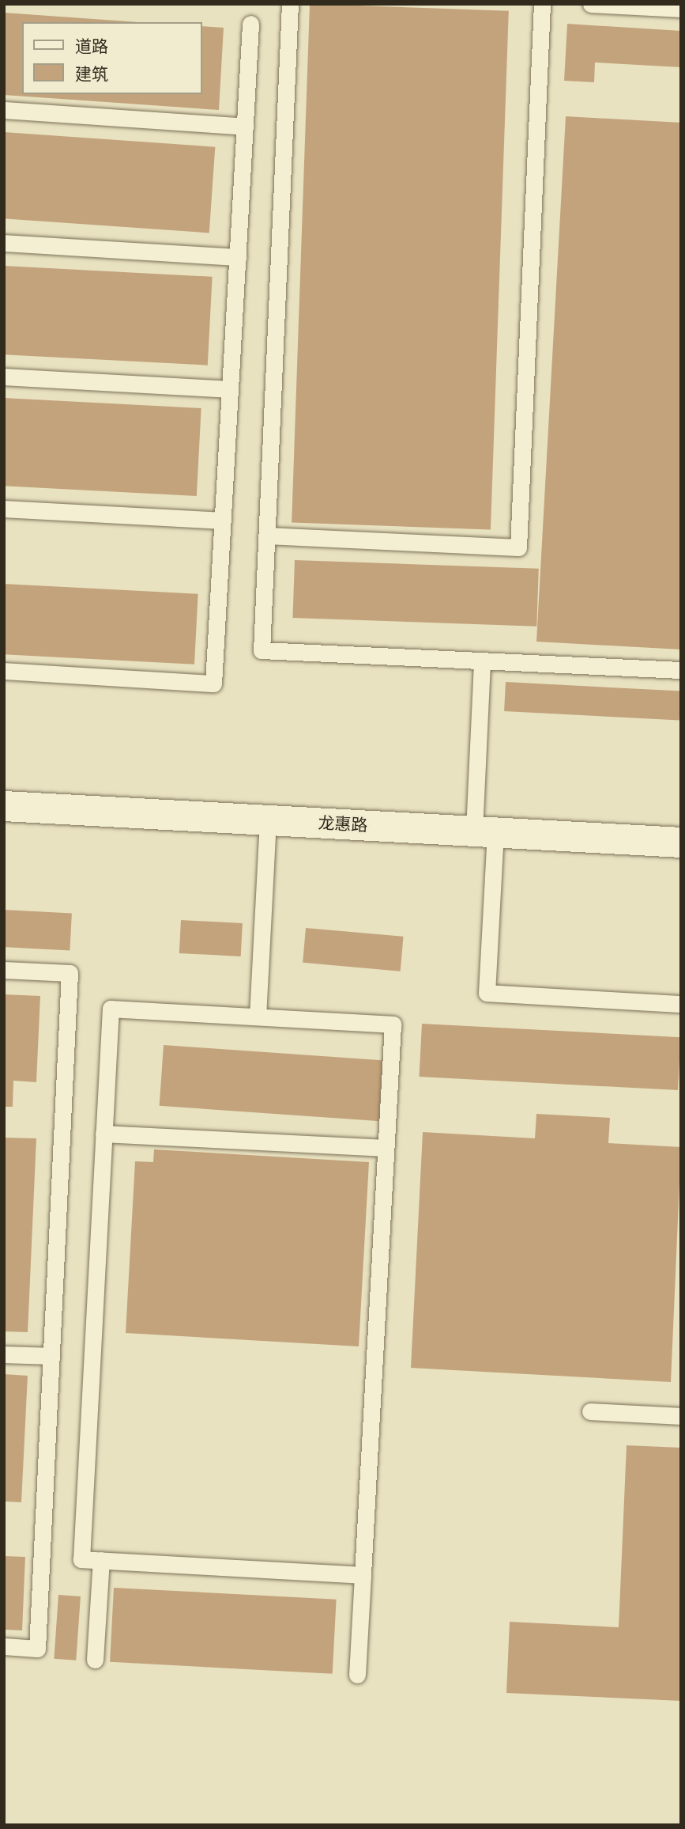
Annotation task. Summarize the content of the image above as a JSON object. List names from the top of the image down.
{
  "streets": {
    "street": ["龙惠路"]
  },
  "legend": ["道路", "建筑"]
}
